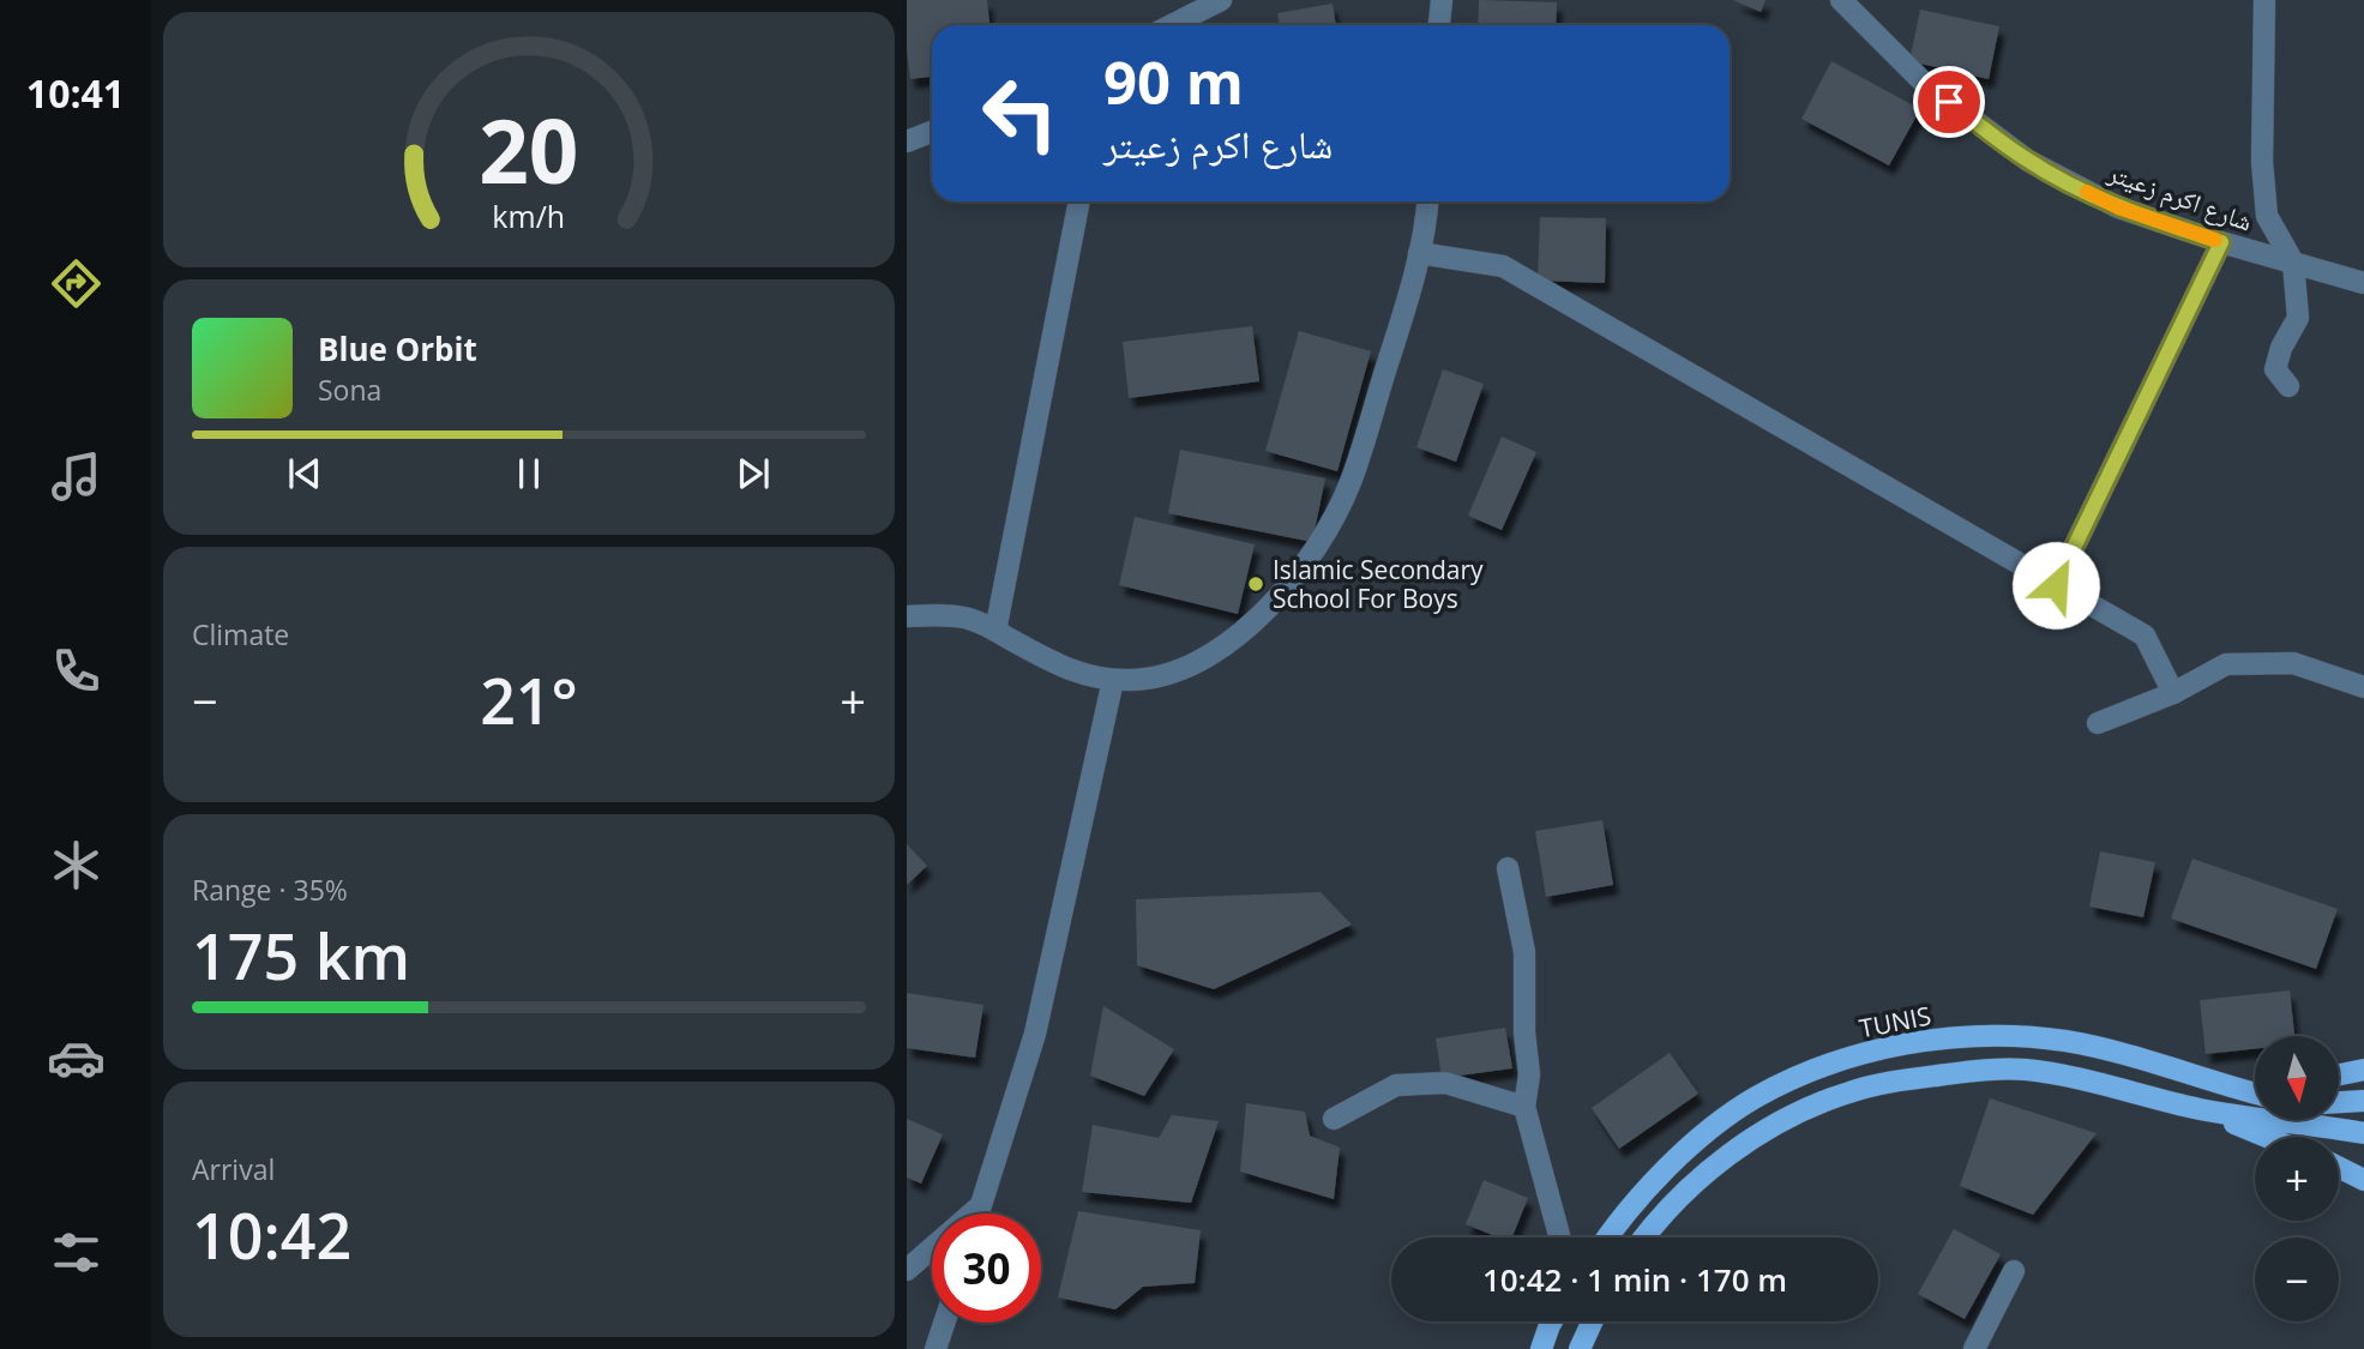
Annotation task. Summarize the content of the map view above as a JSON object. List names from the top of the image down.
{
  "streets": {
    "main road": ["TUNIS"],
    "street": ["شارع اكرم زعيتر"]
  },
  "places": ["Islamic Secondary School For Boys"],
  "north": "bottom",
  "page": {
    "tabs": "10:41",
    "turn": ["90 m", "شارع اكرم زعيتر"],
    "song": ["Blue Orbit", "Sona"],
    "tile": [
      "Climate",
      ["Range · 35%", "175 km"],
      ["Arrival", "10:42"]
    ],
    "heat": ["−", "21°", "+"],
    "map_buttons": ["+", "−"],
    "limit": "30",
    "trip": "10:42 · 1 min · 170 m",
    "gauge": ["20", "km/h"]
  }
}
